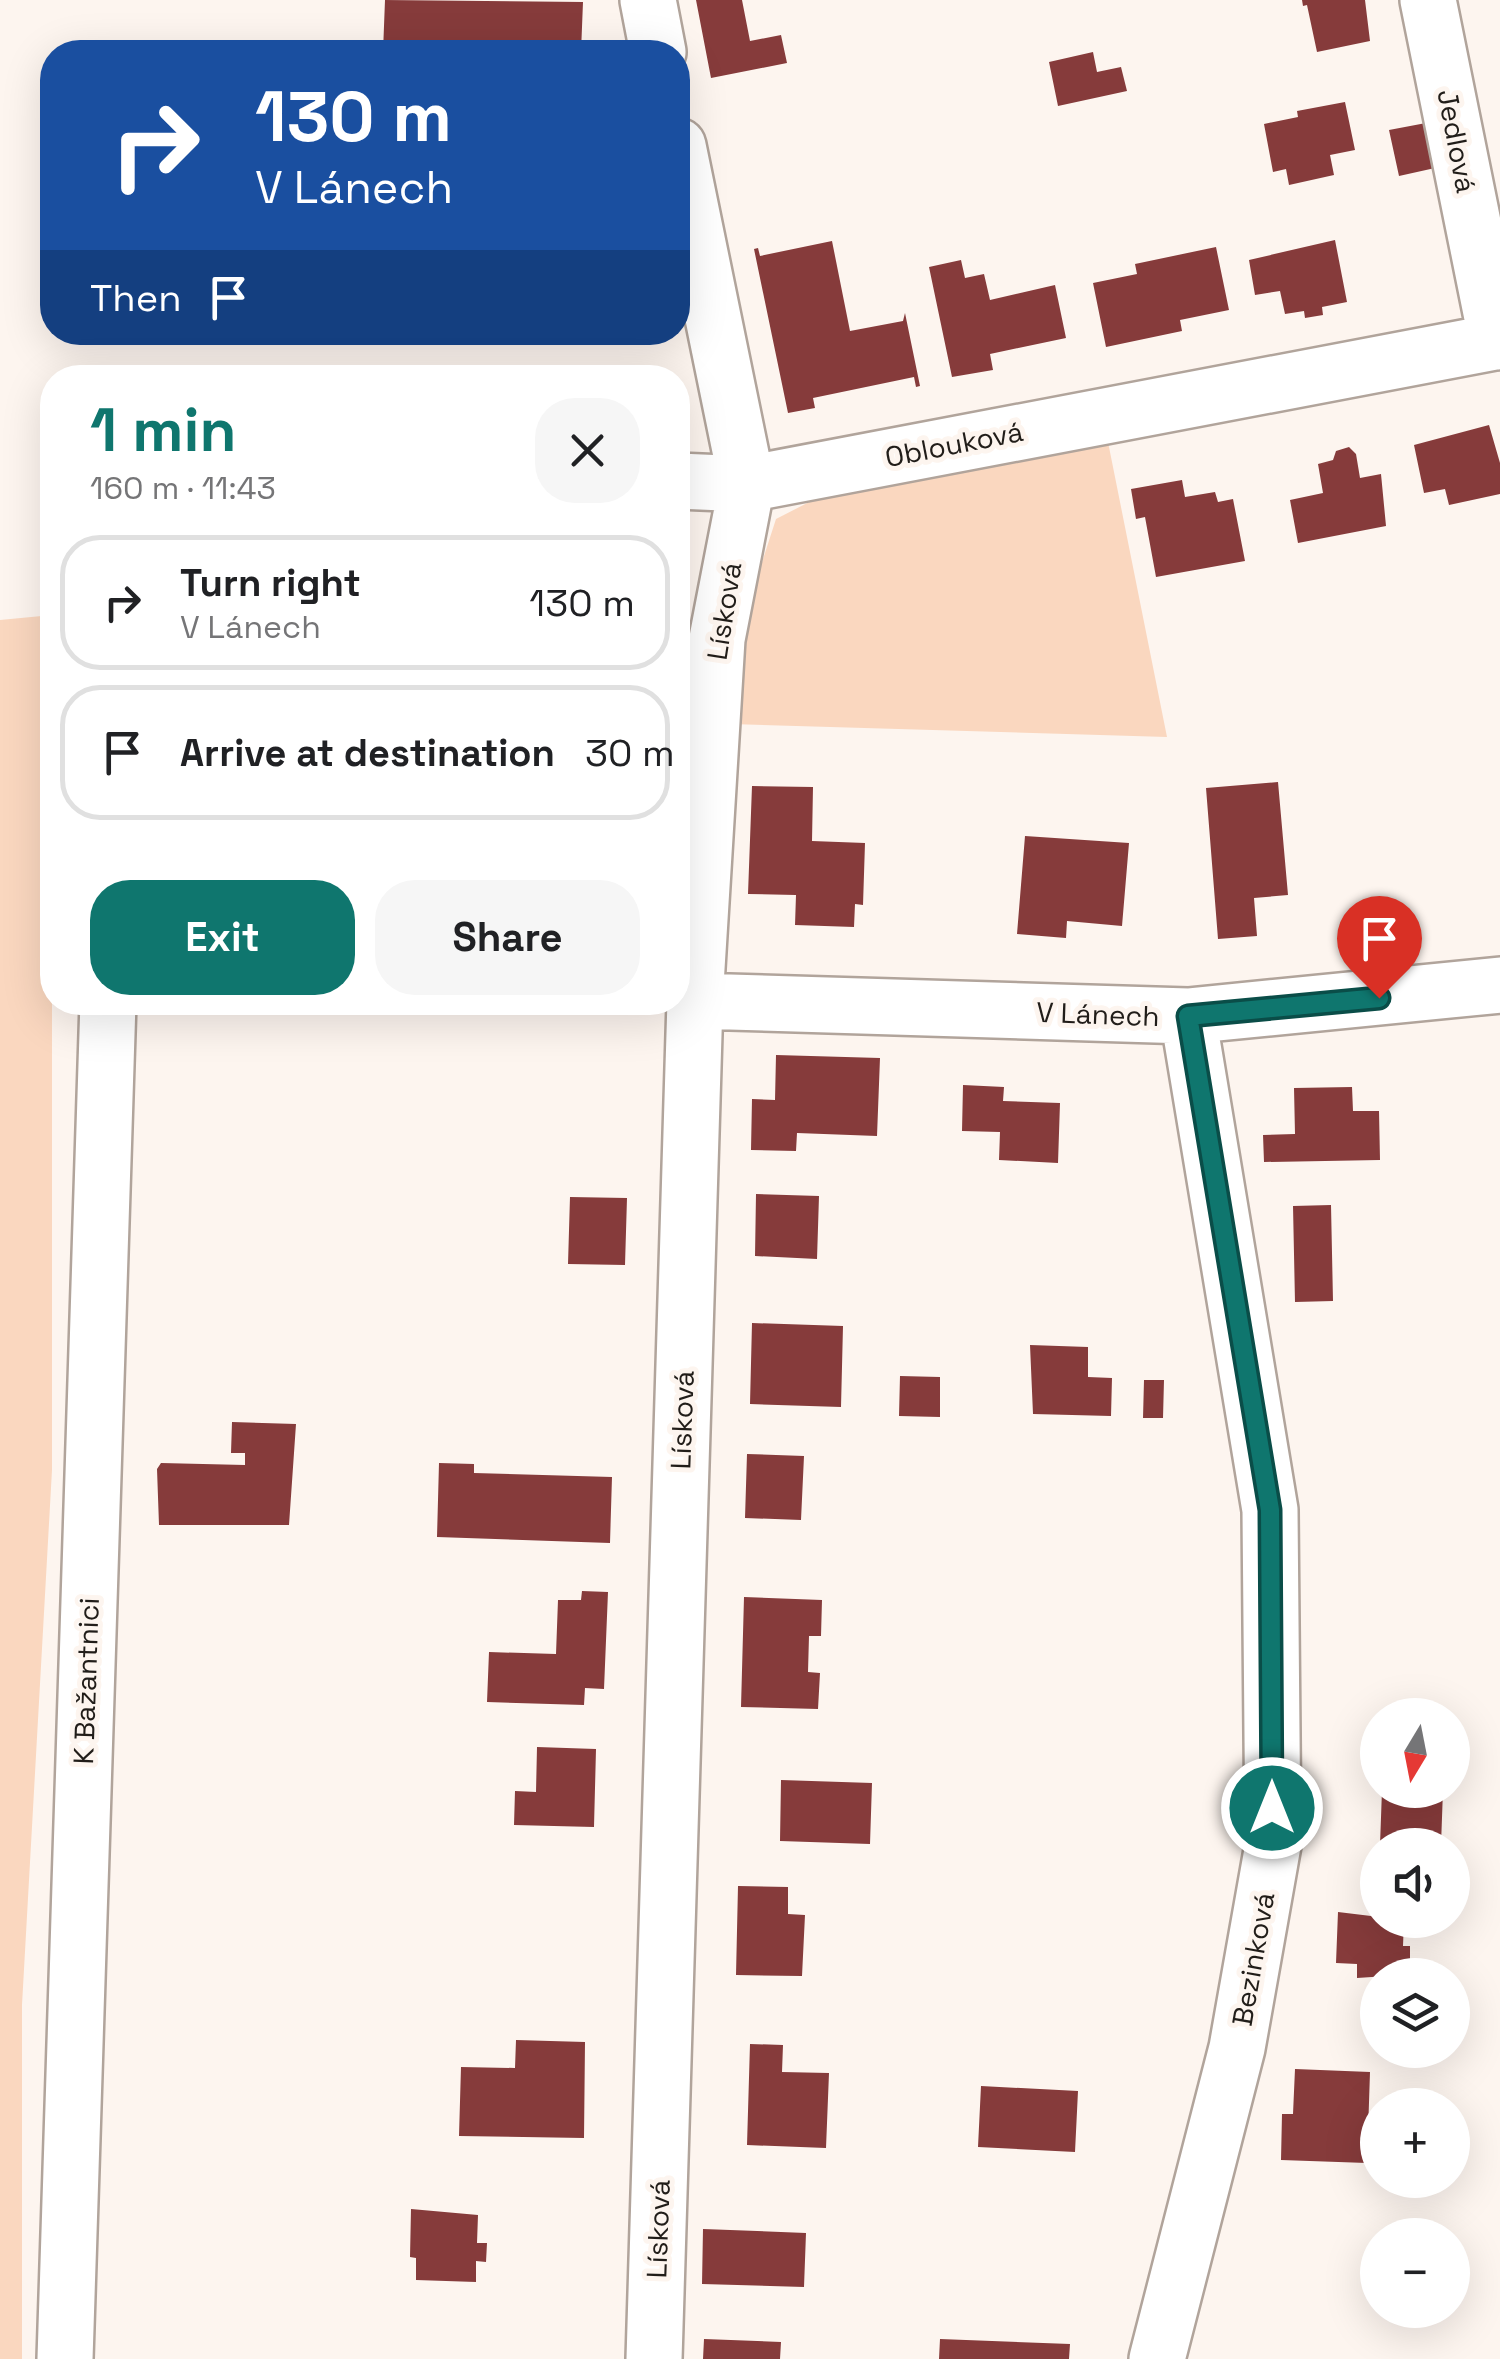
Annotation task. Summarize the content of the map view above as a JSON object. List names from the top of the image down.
{
  "streets": {
    "street": [
      "Jedlová",
      "Oblouková",
      "Lísková",
      "V Lánech",
      "K Bažantnici",
      "Bezinková"
    ]
  },
  "crossings": [
    ["Jedlová", "Oblouková"],
    ["Oblouková", "Lísková"],
    ["Lísková", "V Lánech"],
    ["V Lánech", "Bezinková"]
  ],
  "north": "bottom",
  "page": {
    "turn": ["130 m", "V Lánech"],
    "then": "Then",
    "heading": ["1 min", "160 m · 11:43"],
    "list": [
      {
        "name": "Turn right",
        "note": "V Lánech",
        "value": "130 m"
      },
      {
        "name": "Arrive at destination",
        "value": "30 m"
      }
    ],
    "buttons": ["Exit", "Share"],
    "map_buttons": ["+", "−"]
  }
}
